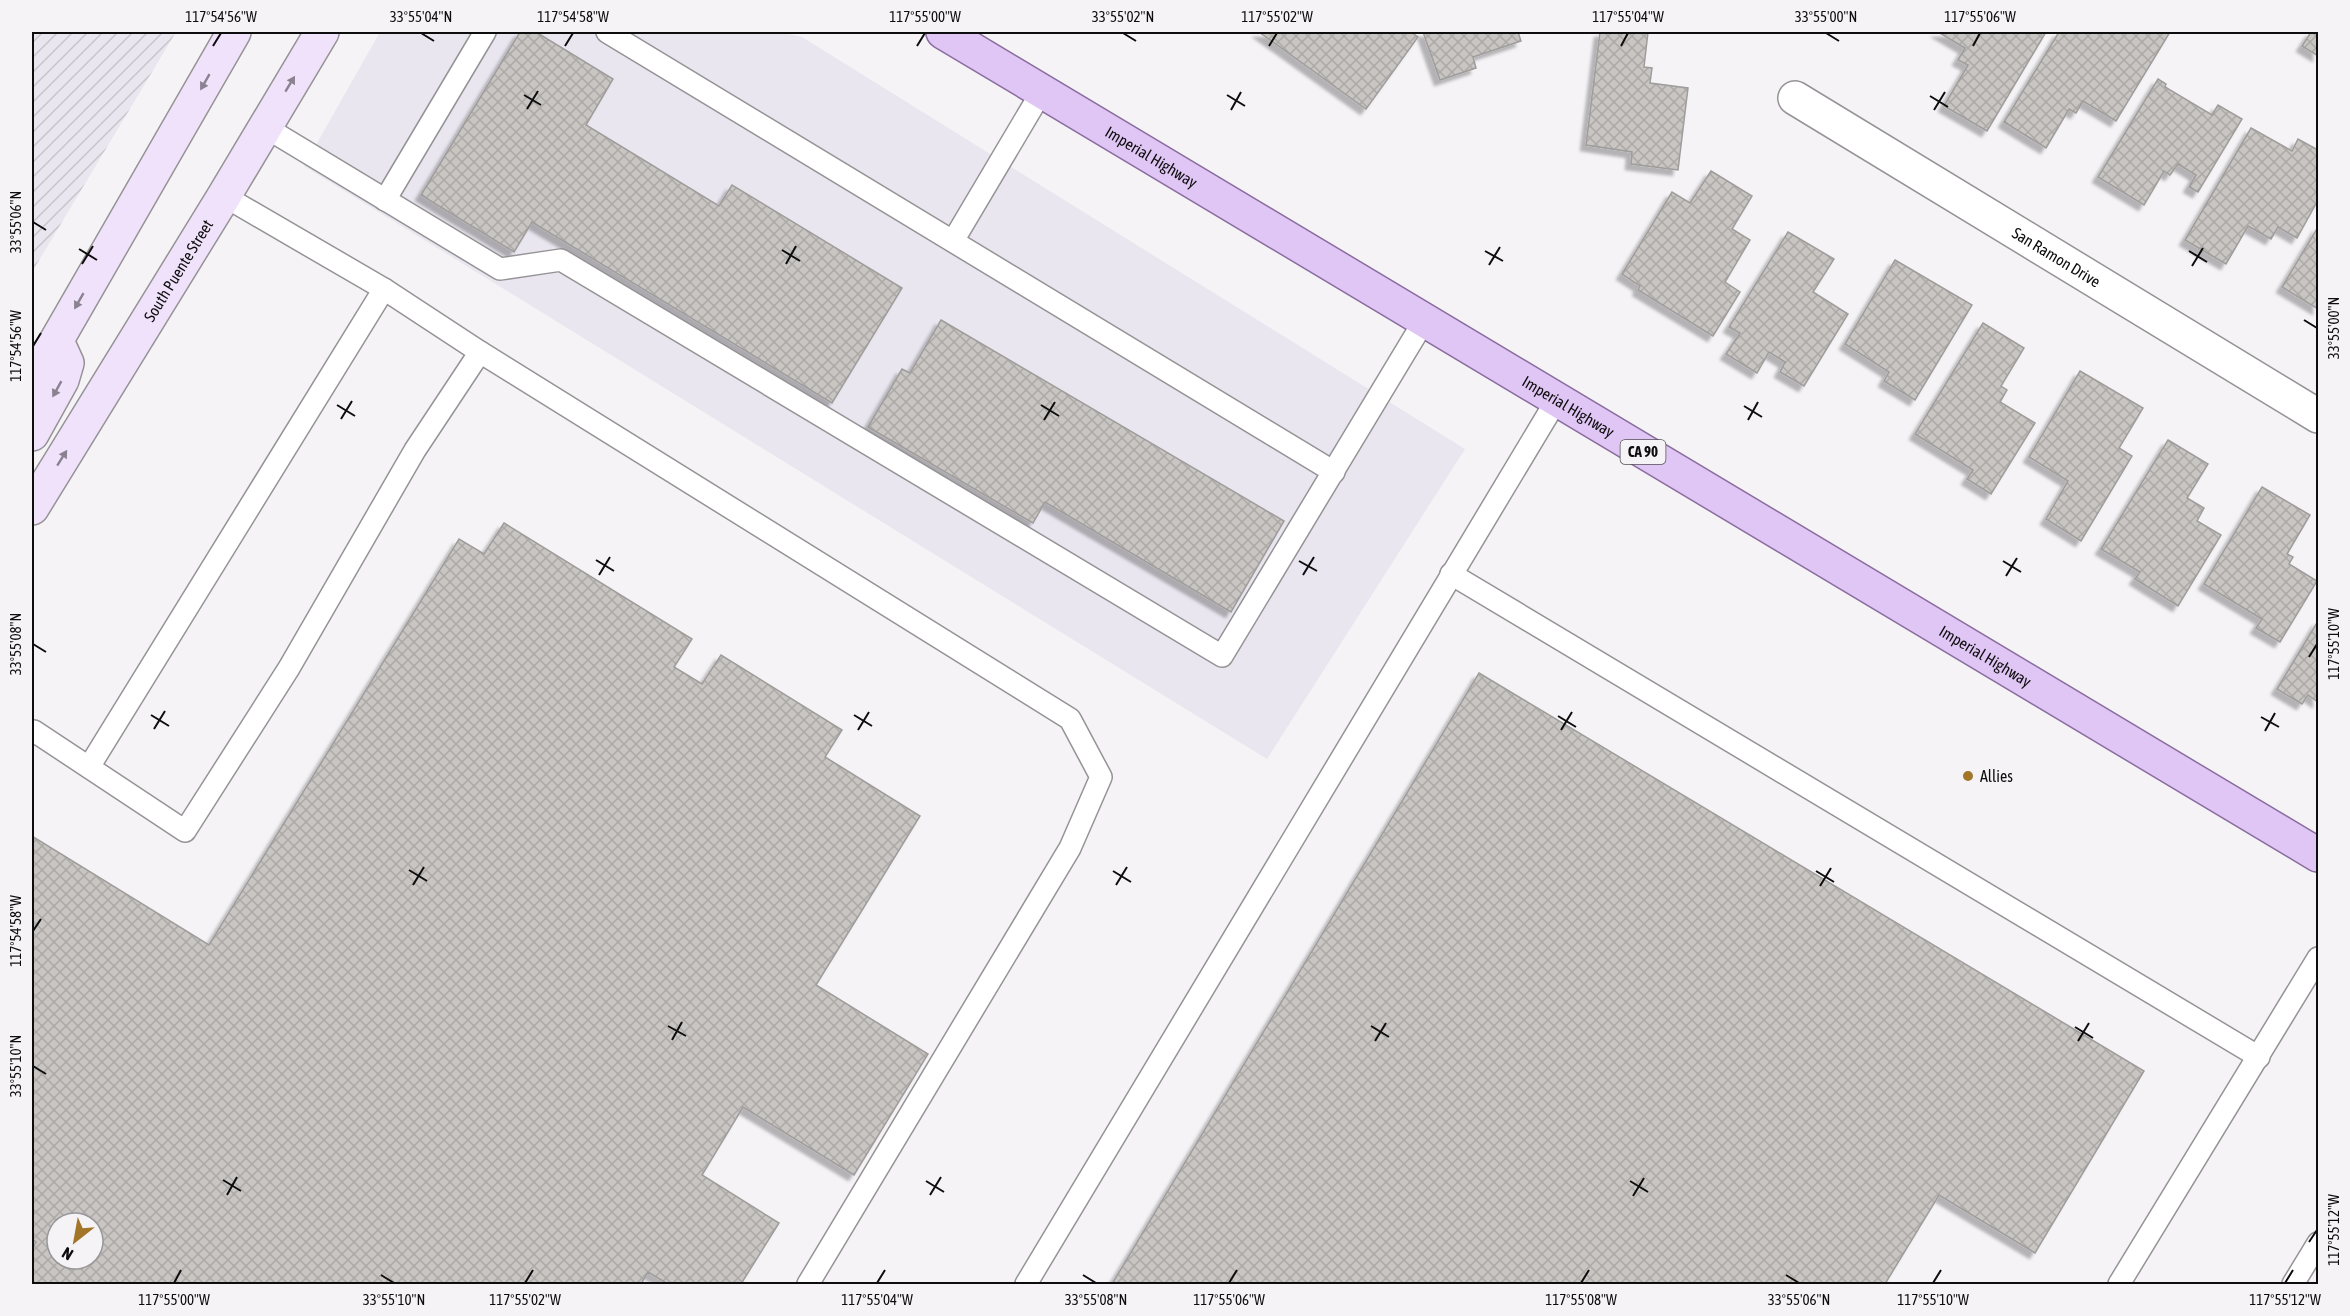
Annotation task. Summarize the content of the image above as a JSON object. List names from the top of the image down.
{
  "streets": {
    "main road": ["Imperial Highway", "CA 90"],
    "street": ["San Ramon Drive", "South Puente Street"]
  },
  "places": ["Allies"],
  "north": "bottom left",
  "coordinates": [
    "117°54'56\"W",
    "33°55'04\"N",
    "117°54'58\"W",
    "117°55'00\"W",
    "33°55'02\"N",
    "117°55'02\"W",
    "117°55'04\"W",
    "33°55'00\"N",
    "117°55'06\"W",
    "33°55'06\"N",
    "117°55'10\"W",
    "33°55'08\"N",
    "33°55'10\"N",
    "117°55'12\"W",
    "117°55'08\"W"
  ]
}
